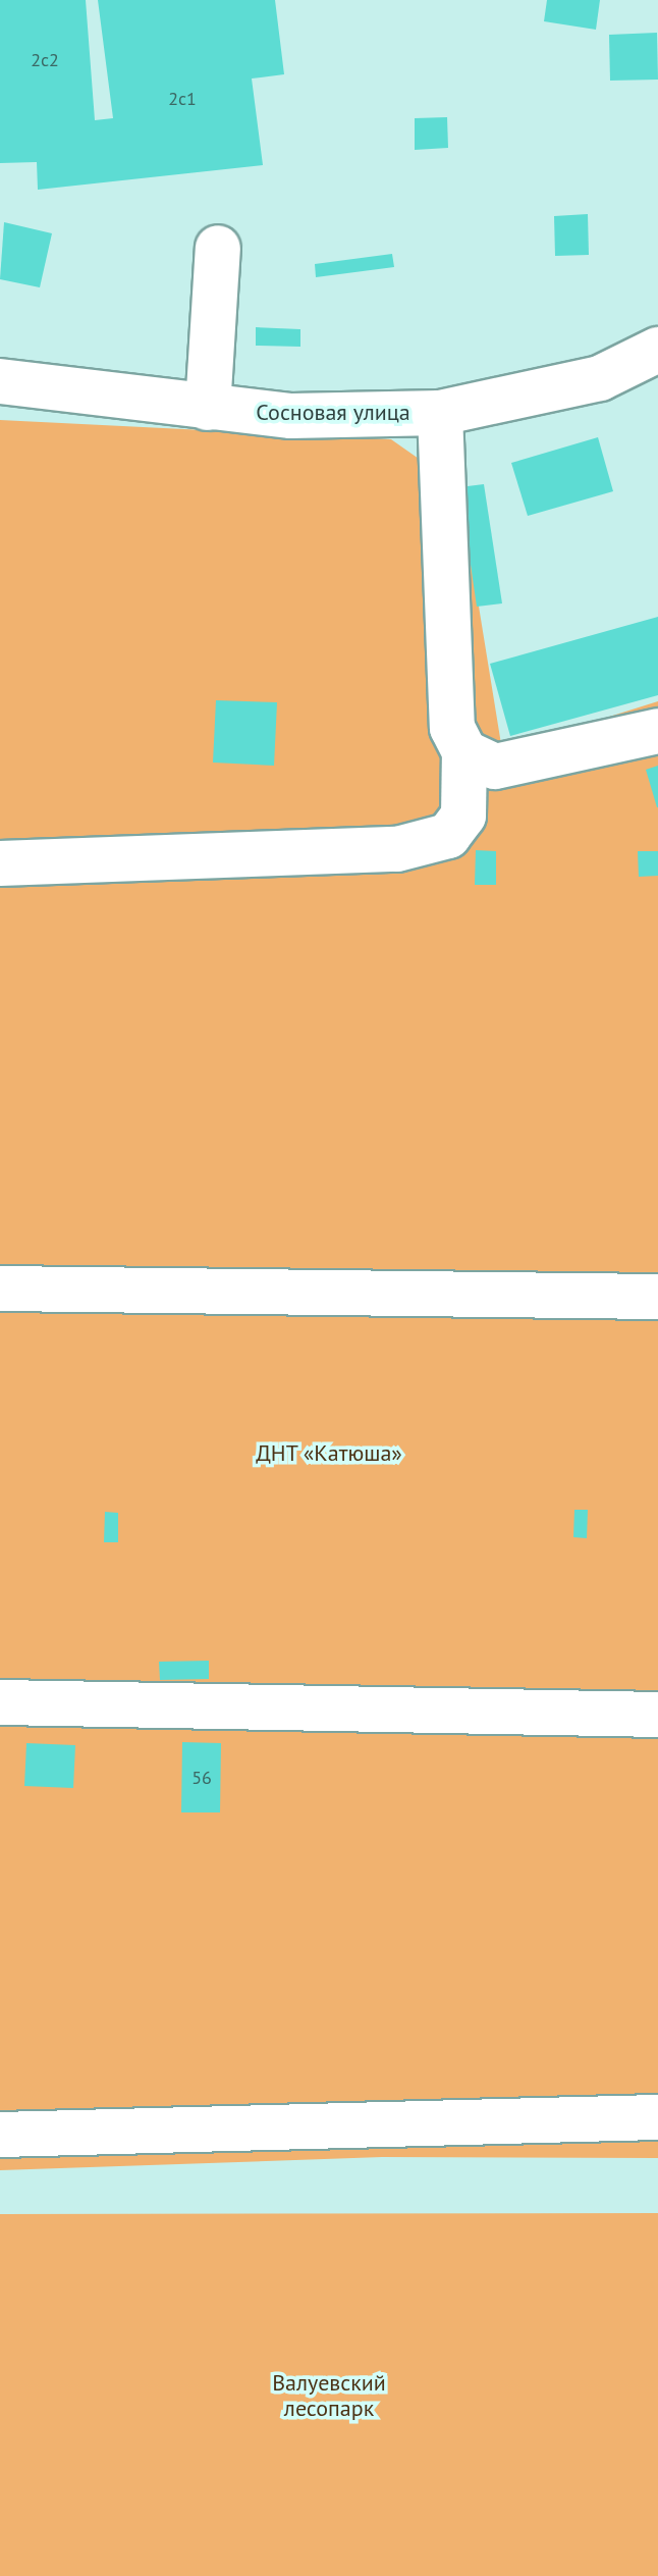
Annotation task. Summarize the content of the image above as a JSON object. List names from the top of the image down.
{
  "streets": {
    "street": ["Сосновая улица"]
  },
  "parks": ["ДНТ «Катюша»", "Валуевский лесопарк"],
  "house_numbers": ["2с2", "2с1", "56"]
}
